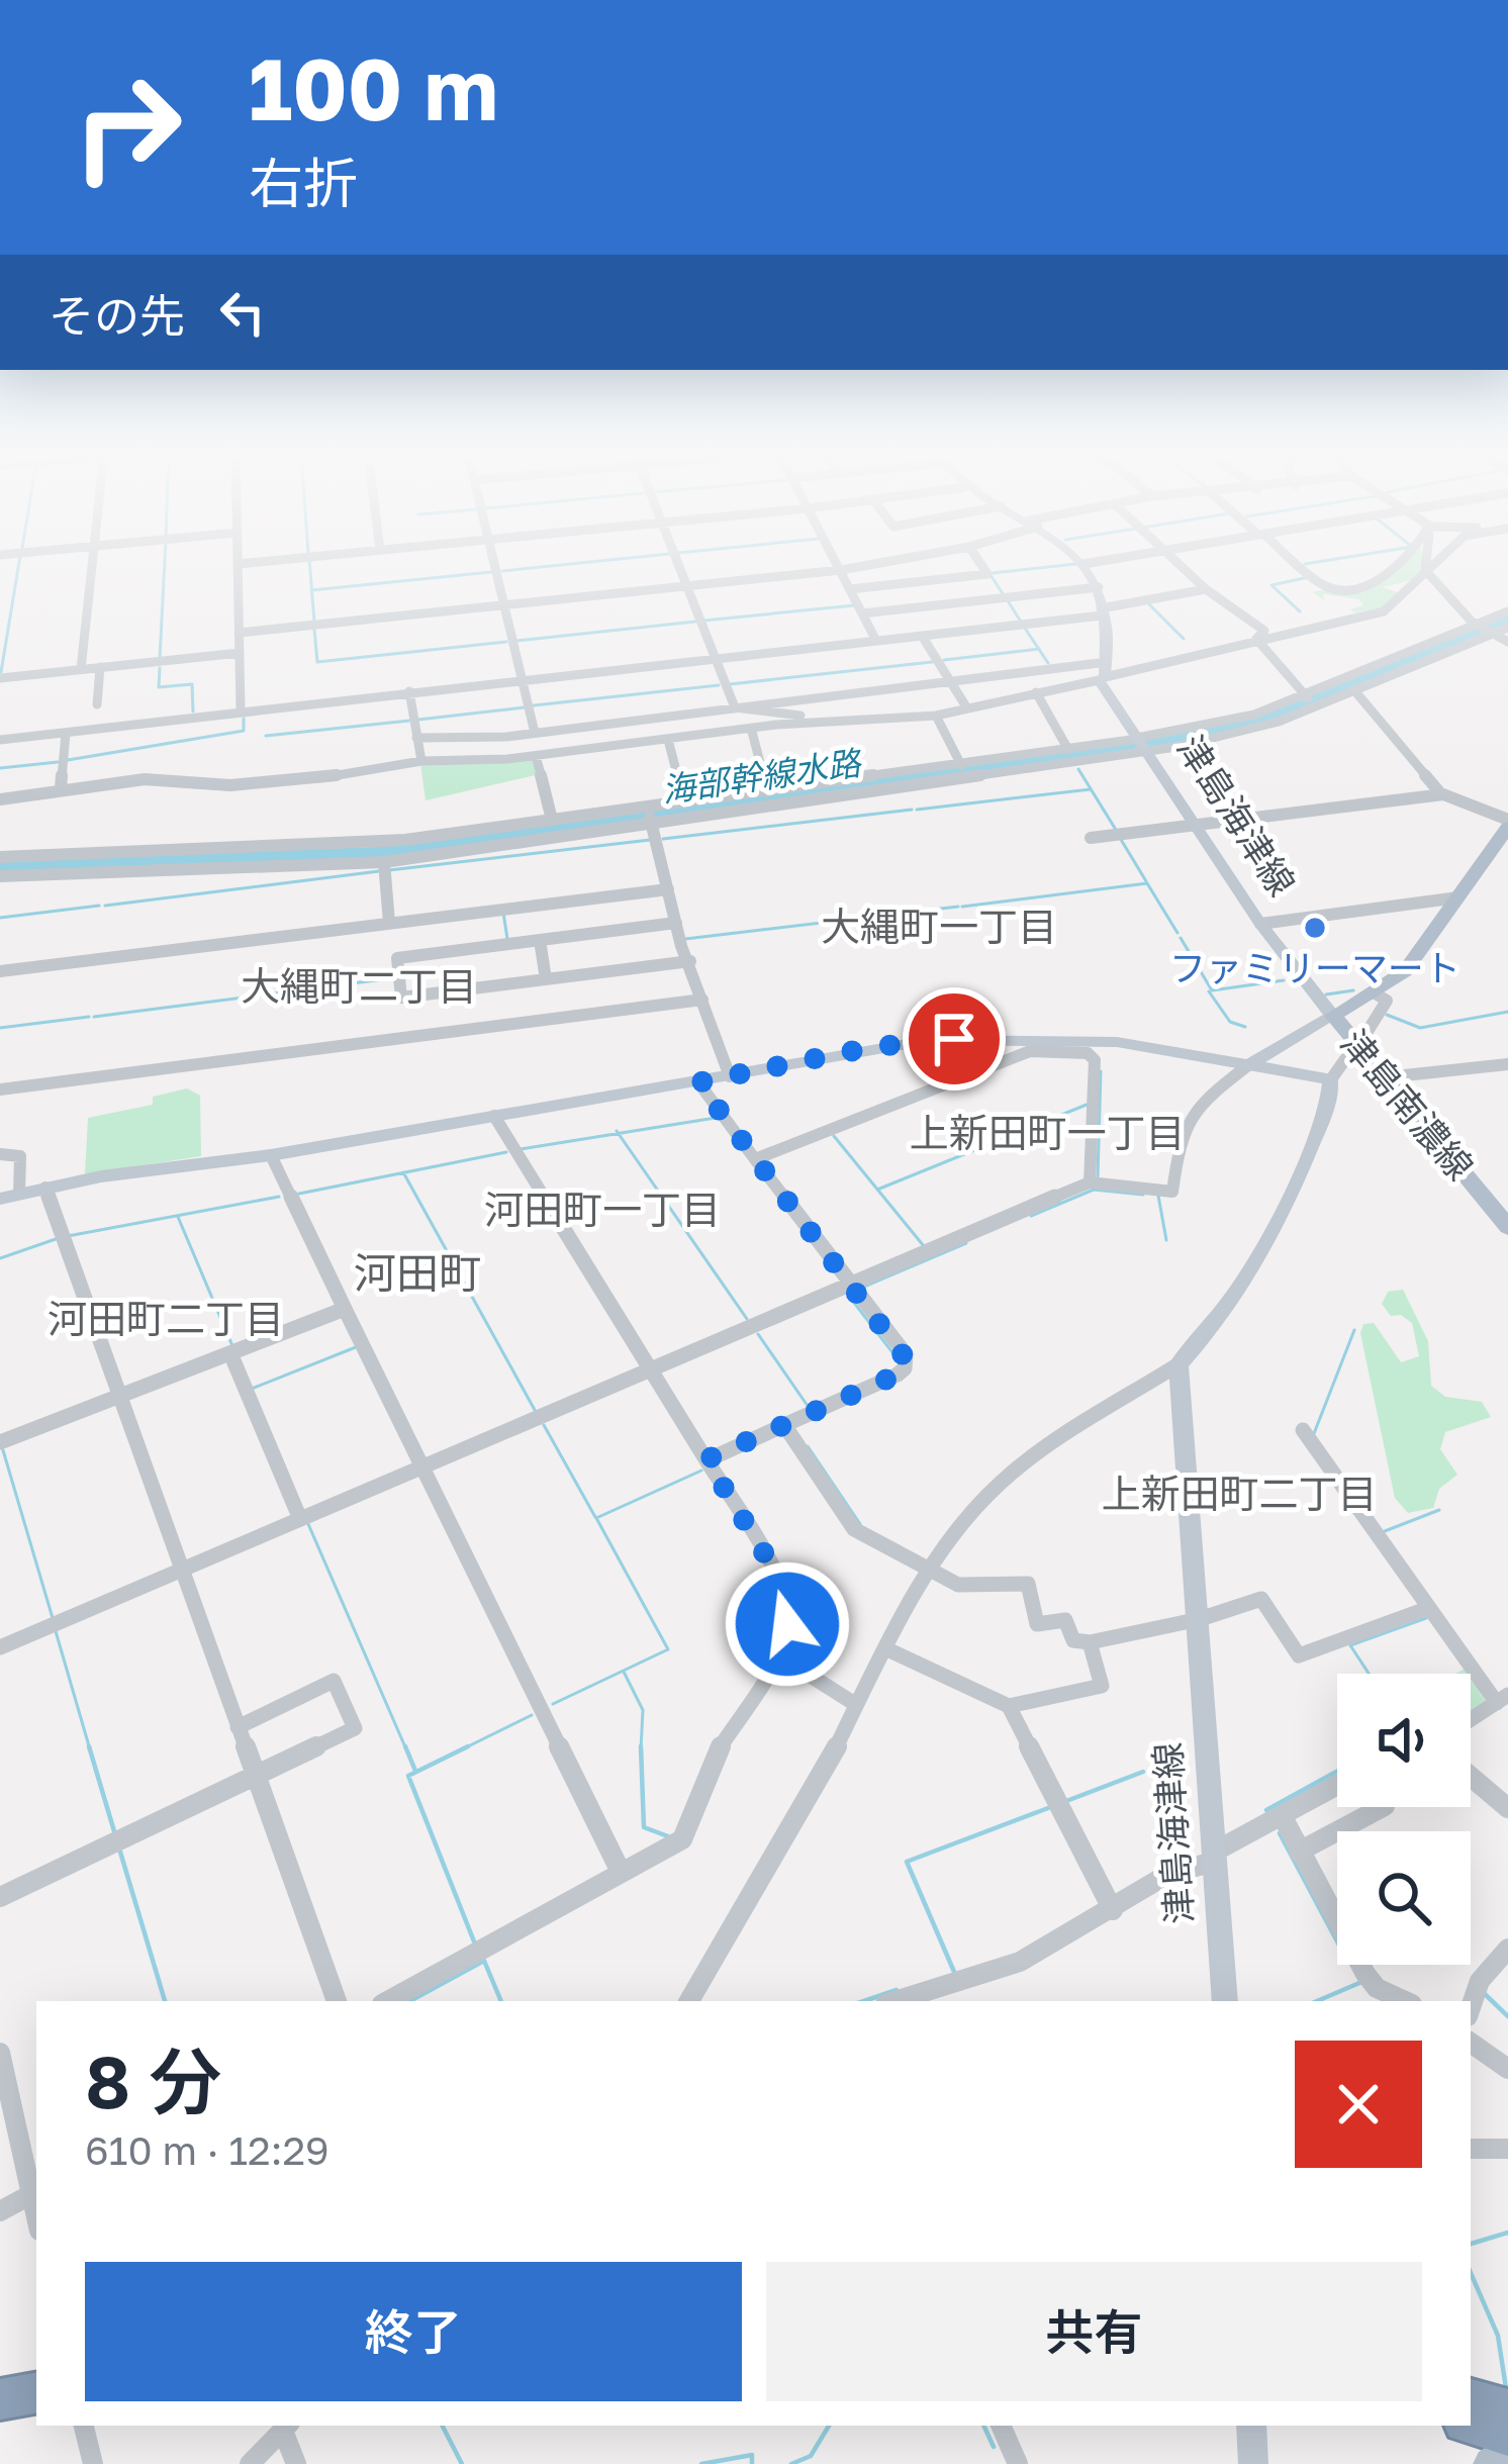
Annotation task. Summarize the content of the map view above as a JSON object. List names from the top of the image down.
{
  "streets": {
    "main road": ["津島海津線", "津島南濃線"]
  },
  "crossings": [
    ["津島海津線", "津島南濃線"]
  ],
  "districts": [
    "大縄町一丁目",
    "大縄町二丁目",
    "上新田町一丁目",
    "河田町一丁目",
    "河田町",
    "河田町二丁目",
    "上新田町二丁目"
  ],
  "water": ["海部幹線水路"],
  "places": ["ファミリーマート"],
  "page": {
    "turn": ["100 m", "右折"],
    "then": "その先",
    "heading": ["8 分", "610 m · 12:29"],
    "buttons": ["終了", "共有"]
  }
}
